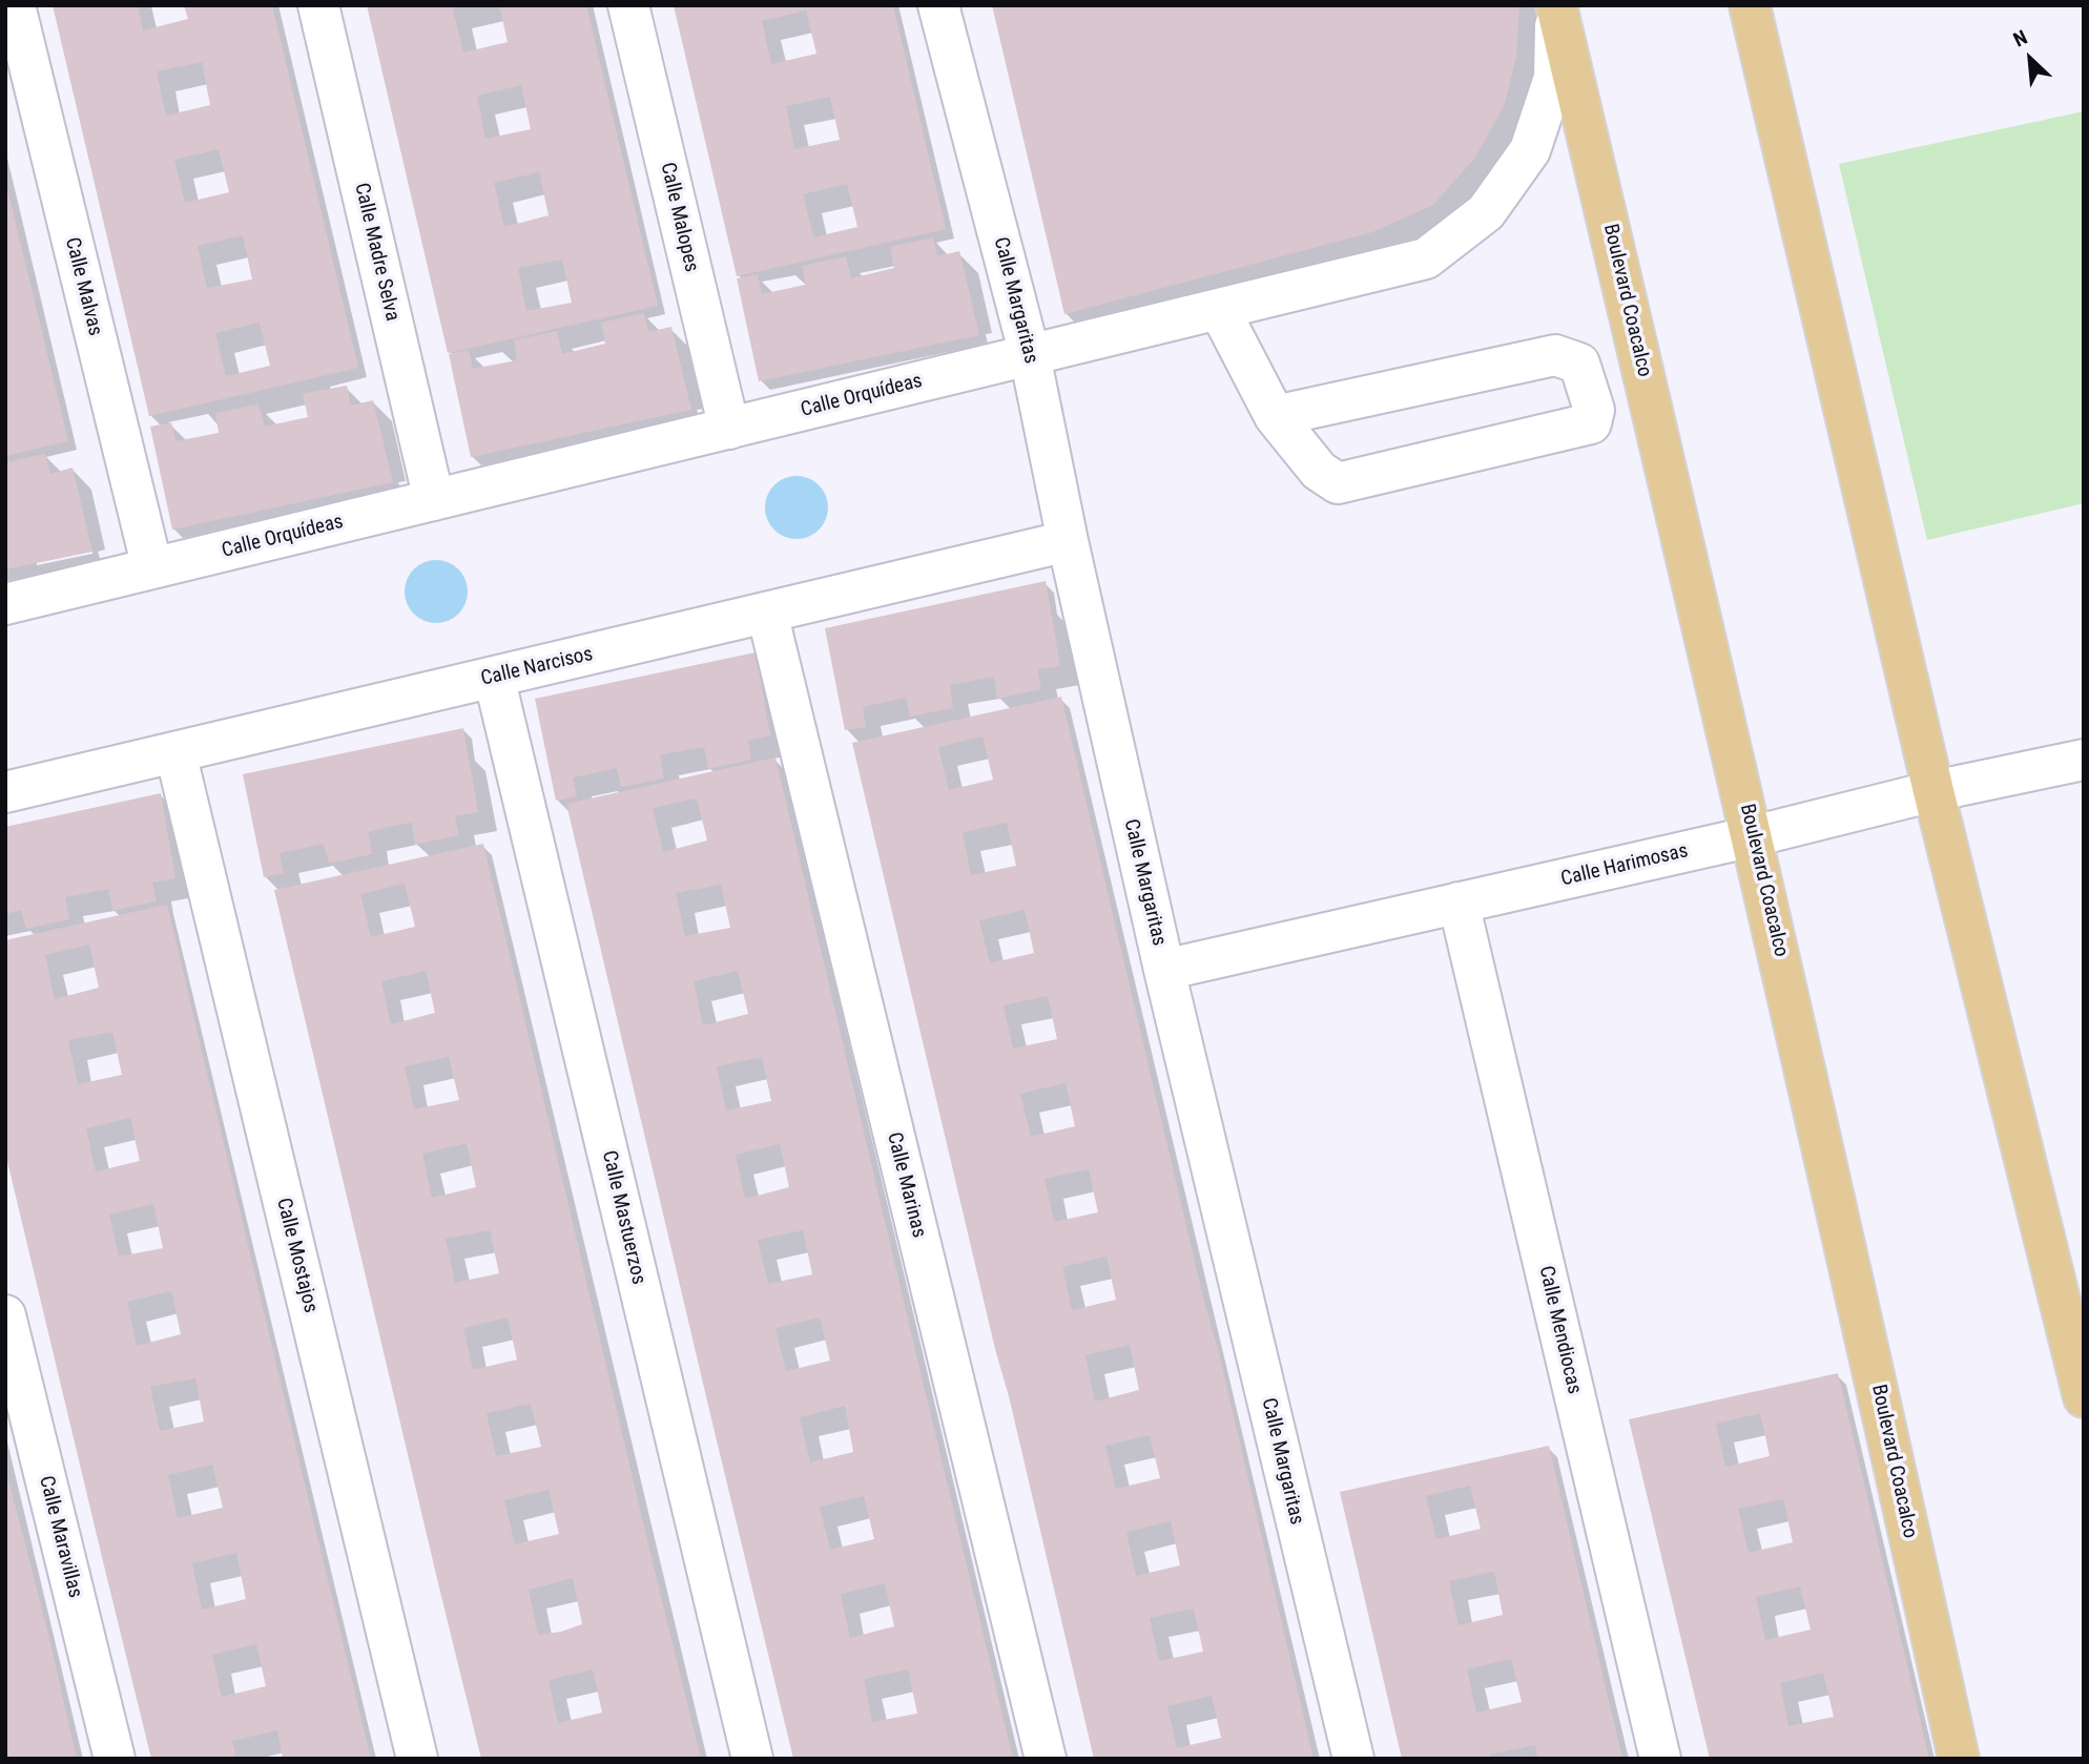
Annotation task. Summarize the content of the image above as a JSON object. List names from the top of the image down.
{
  "streets": {
    "main road": ["Boulevard Coacalco"],
    "street": [
      "Calle Malopes",
      "Calle Madre Selva",
      "Calle Malvas",
      "Calle Margaritas",
      "Calle Orquídeas",
      "Calle Narcisos",
      "Calle Harimosas",
      "Calle Marinas",
      "Calle Mastuerzos",
      "Calle Mostajos",
      "Calle Mendiocas",
      "Calle Maravillas"
    ]
  },
  "crossings": [
    ["Calle Malopes", "Calle Orquídeas"],
    ["Calle Madre Selva", "Calle Orquídeas"],
    ["Calle Malvas", "Calle Orquídeas"],
    ["Calle Margaritas", "Calle Orquídeas"],
    ["Calle Margaritas", "Calle Narcisos"],
    ["Calle Margaritas", "Calle Harimosas"],
    ["Boulevard Coacalco", "Calle Orquídeas"],
    ["Boulevard Coacalco", "Calle Harimosas"],
    ["Calle Narcisos", "Calle Marinas"],
    ["Calle Narcisos", "Calle Mastuerzos"],
    ["Calle Narcisos", "Calle Mostajos"],
    ["Calle Harimosas", "Calle Mendiocas"]
  ],
  "north": "top left"
}
